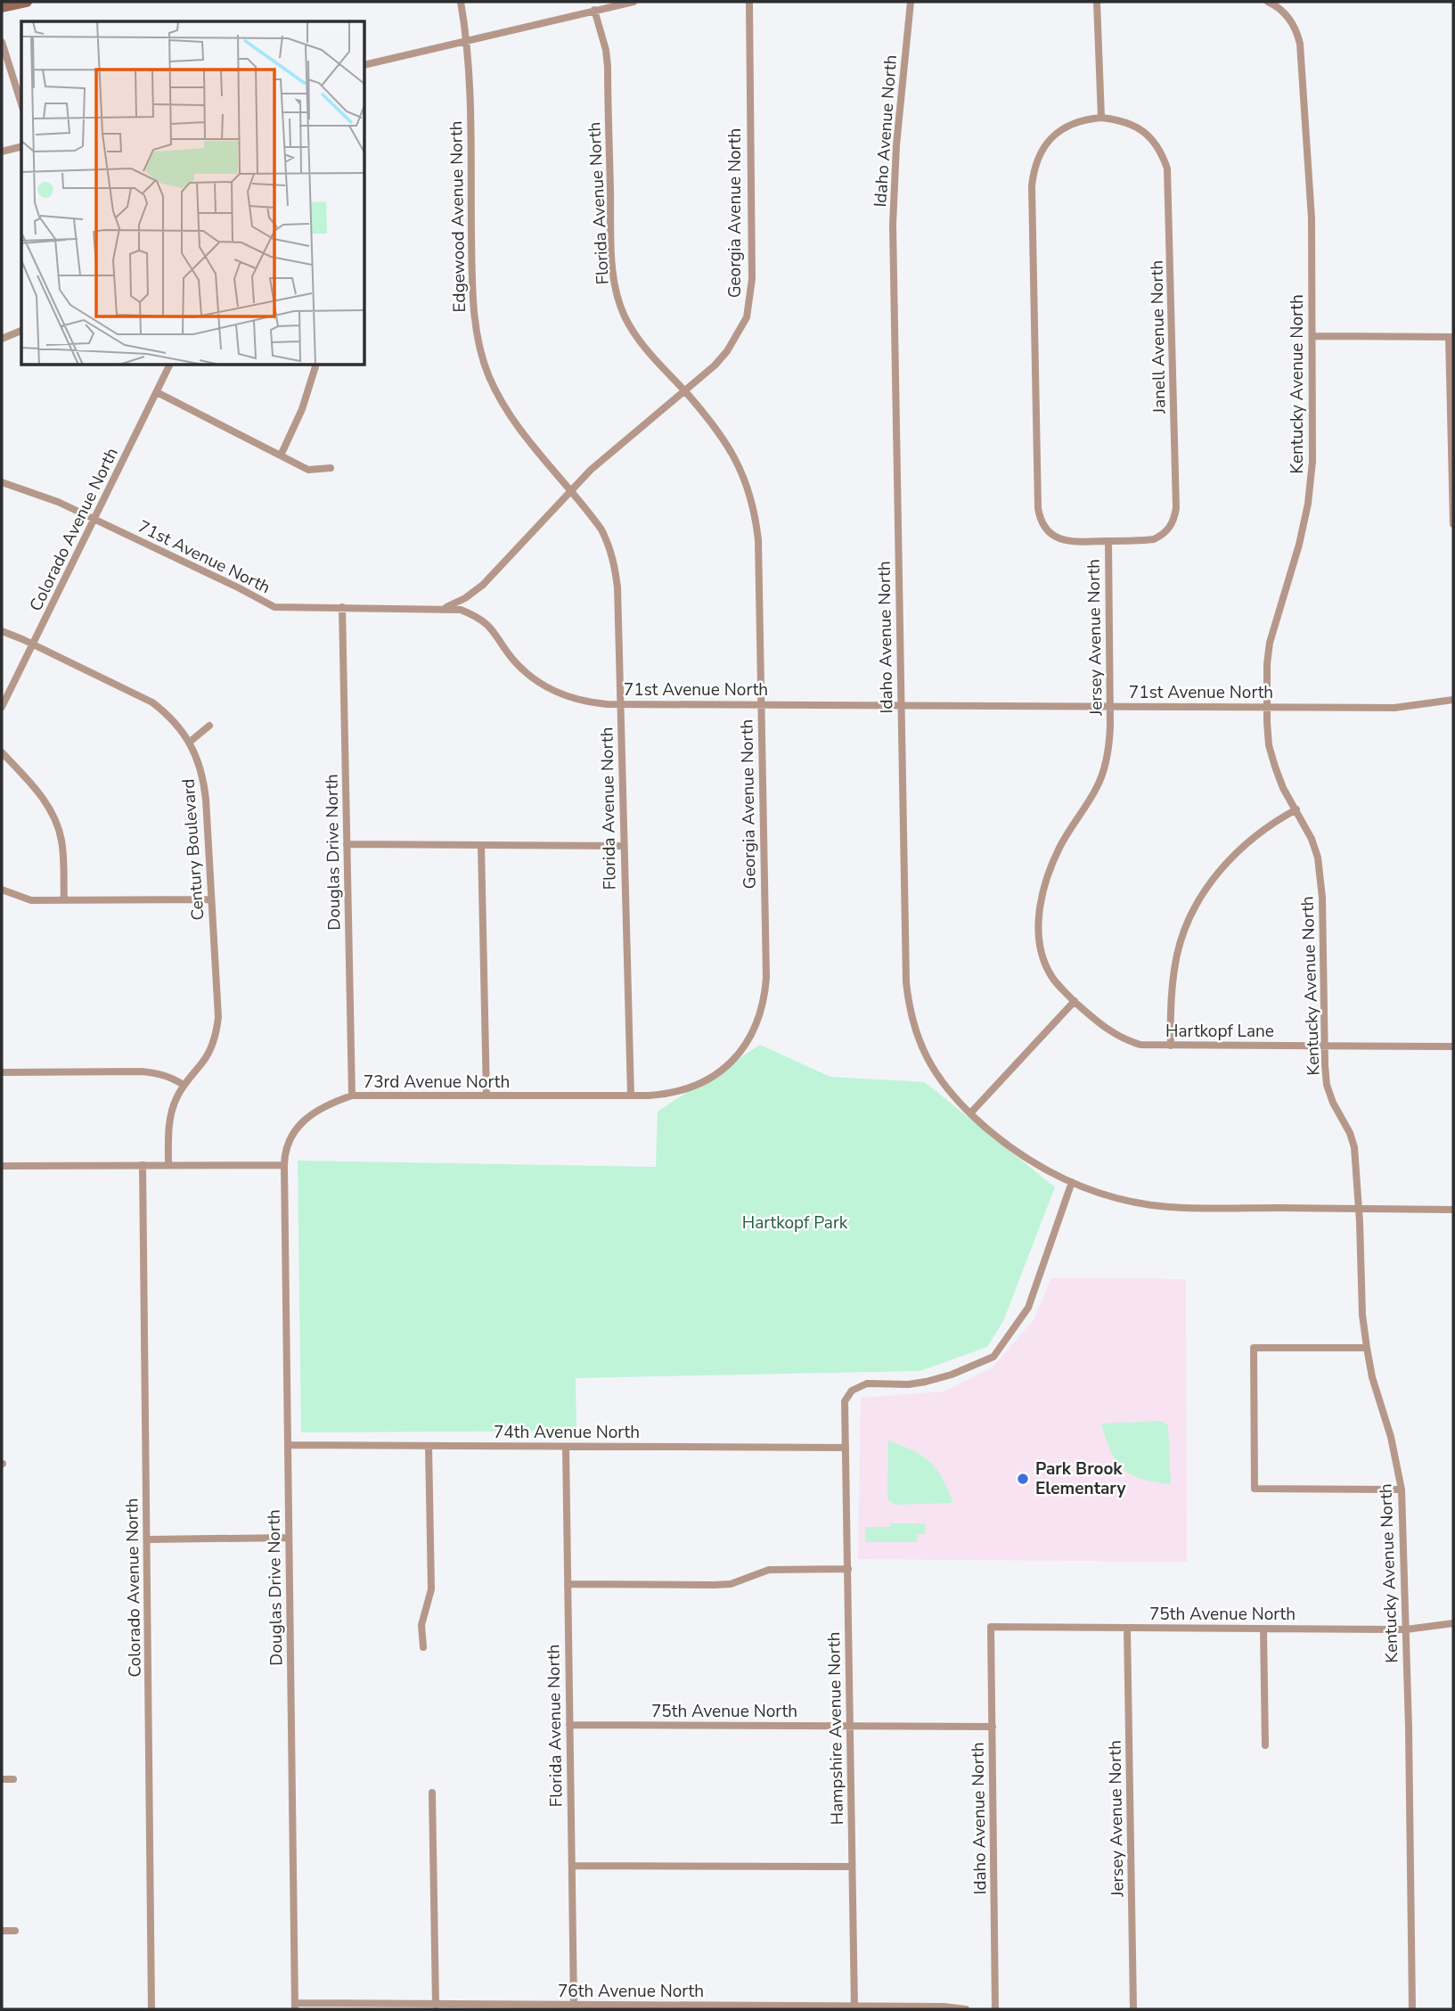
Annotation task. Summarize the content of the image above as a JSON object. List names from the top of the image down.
{
  "streets": {
    "street": [
      "Idaho Avenue North",
      "Florida Avenue North",
      "Georgia Avenue North",
      "Edgewood Avenue North",
      "Janell Avenue North",
      "Kentucky Avenue North",
      "Colorado Avenue North",
      "71st Avenue North",
      "Jersey Avenue North",
      "Century Boulevard",
      "Douglas Drive North",
      "Hartkopf Lane",
      "73rd Avenue North",
      "74th Avenue North",
      "75th Avenue North",
      "Hampshire Avenue North",
      "76th Avenue North"
    ]
  },
  "crossings": [
    ["Idaho Avenue North", "Kentucky Avenue North"],
    ["Idaho Avenue North", "71st Avenue North"],
    ["Idaho Avenue North", "75th Avenue North"],
    ["Florida Avenue North", "Georgia Avenue North"],
    ["Florida Avenue North", "Edgewood Avenue North"],
    ["Florida Avenue North", "71st Avenue North"],
    ["Florida Avenue North", "73rd Avenue North"],
    ["Florida Avenue North", "74th Avenue North"],
    ["Florida Avenue North", "75th Avenue North"],
    ["Florida Avenue North", "76th Avenue North"],
    ["Georgia Avenue North", "71st Avenue North"],
    ["Georgia Avenue North", "73rd Avenue North"],
    ["Janell Avenue North", "Jersey Avenue North"],
    ["Kentucky Avenue North", "71st Avenue North"],
    ["Kentucky Avenue North", "Hartkopf Lane"],
    ["Kentucky Avenue North", "75th Avenue North"],
    ["Colorado Avenue North", "71st Avenue North"],
    ["Colorado Avenue North", "Century Boulevard"],
    ["71st Avenue North", "Jersey Avenue North"],
    ["71st Avenue North", "Douglas Drive North"],
    ["Jersey Avenue North", "Hartkopf Lane"],
    ["Jersey Avenue North", "75th Avenue North"],
    ["Douglas Drive North", "73rd Avenue North"],
    ["Douglas Drive North", "74th Avenue North"],
    ["Douglas Drive North", "76th Avenue North"],
    ["74th Avenue North", "Hampshire Avenue North"],
    ["75th Avenue North", "Hampshire Avenue North"],
    ["Hampshire Avenue North", "76th Avenue North"]
  ],
  "parks": ["Hartkopf Park"],
  "places": ["Park Brook Elementary"]
}
